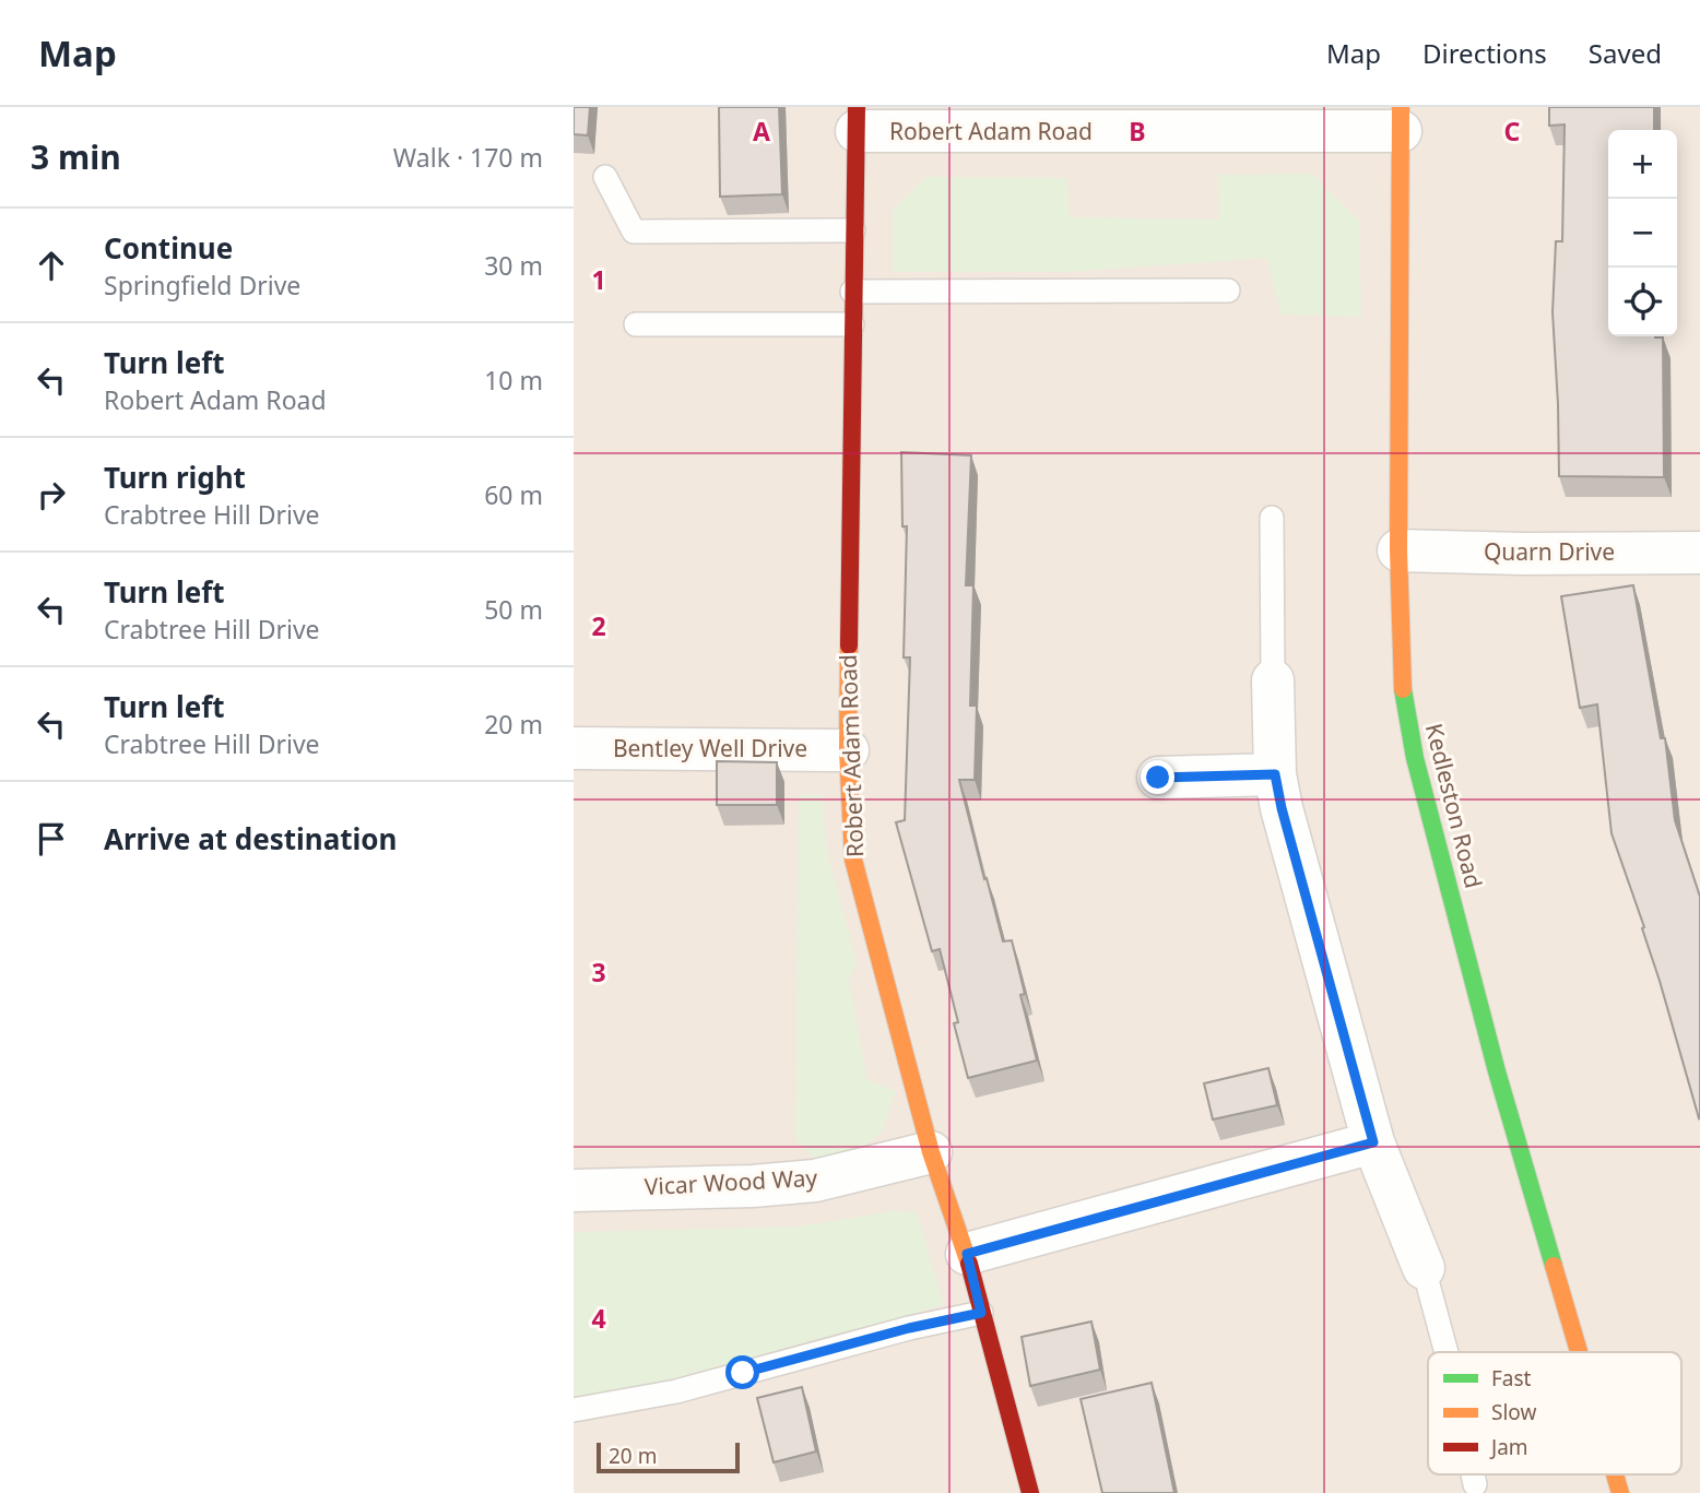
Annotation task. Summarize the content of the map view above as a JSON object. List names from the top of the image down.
{
  "streets": {
    "street": [
      "Robert Adam Road",
      "Quarn Drive",
      "Bentley Well Drive",
      "Kedleston Road",
      "Vicar Wood Way"
    ]
  },
  "crossings": [
    ["Robert Adam Road", "Bentley Well Drive"],
    ["Robert Adam Road", "Kedleston Road"],
    ["Robert Adam Road", "Vicar Wood Way"],
    ["Quarn Drive", "Kedleston Road"]
  ],
  "legend": ["Fast", "Slow", "Jam"],
  "scale_bar": "20 m",
  "page": {
    "header": "Map",
    "nav": ["Map", "Directions", "Saved"],
    "heading": ["3 min", "Walk · 170 m"],
    "map_buttons": ["+", "−"],
    "list": [
      ["Continue", "Springfield Drive", "30 m"],
      ["Turn left", "Robert Adam Road", "10 m"],
      ["Turn right", "Crabtree Hill Drive", "60 m"],
      ["Turn left", "Crabtree Hill Drive", "50 m"],
      ["Turn left", "Crabtree Hill Drive", "20 m"],
      "Arrive at destination"
    ],
    "scale": "20 m"
  },
  "grid": {
    "columns": ["A", "B", "C"],
    "rows": [
      "1",
      "2",
      "3",
      "4"
    ]
  }
}
